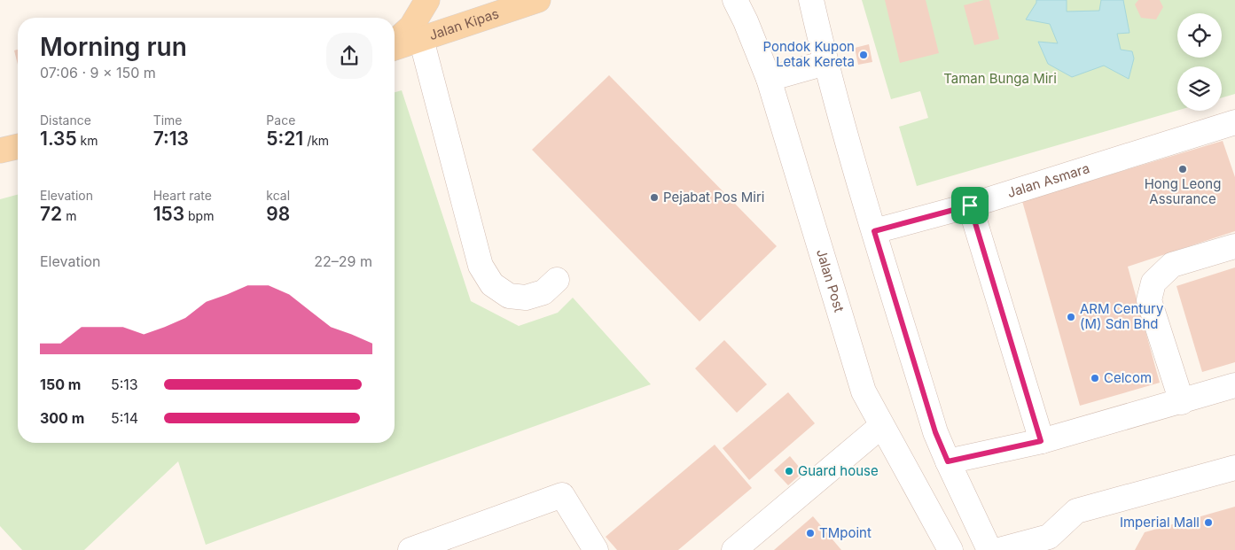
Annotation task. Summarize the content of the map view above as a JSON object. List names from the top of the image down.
{
  "streets": {
    "main road": ["Jalan Kipas"],
    "street": ["Jalan Asmara", "Jalan Post"]
  },
  "parks": ["Taman Bunga Miri"],
  "places": [
    "Pondok Kupon Letak Kereta",
    "Hong Leong Assurance",
    "Pejabat Pos Miri",
    "ARM Century (M) Sdn Bhd",
    "Celcom",
    "Guard house",
    "Imperial Mall",
    "TMpoint"
  ],
  "page": {
    "heading": ["Morning run", "07:06 · 9 × 150 m"],
    "stats": [
      ["Distance", "1.35 km"],
      ["Time", "7:13"],
      ["Pace", "5:21 /km"],
      ["Elevation", "72 m"],
      ["Heart rate", "153 bpm"],
      ["kcal", "98"]
    ],
    "chart": ["Elevation", "22–29 m"],
    "list": [
      {
        "name": "150 m",
        "note": "5:13"
      },
      {
        "name": "300 m",
        "note": "5:14"
      }
    ]
  }
}
